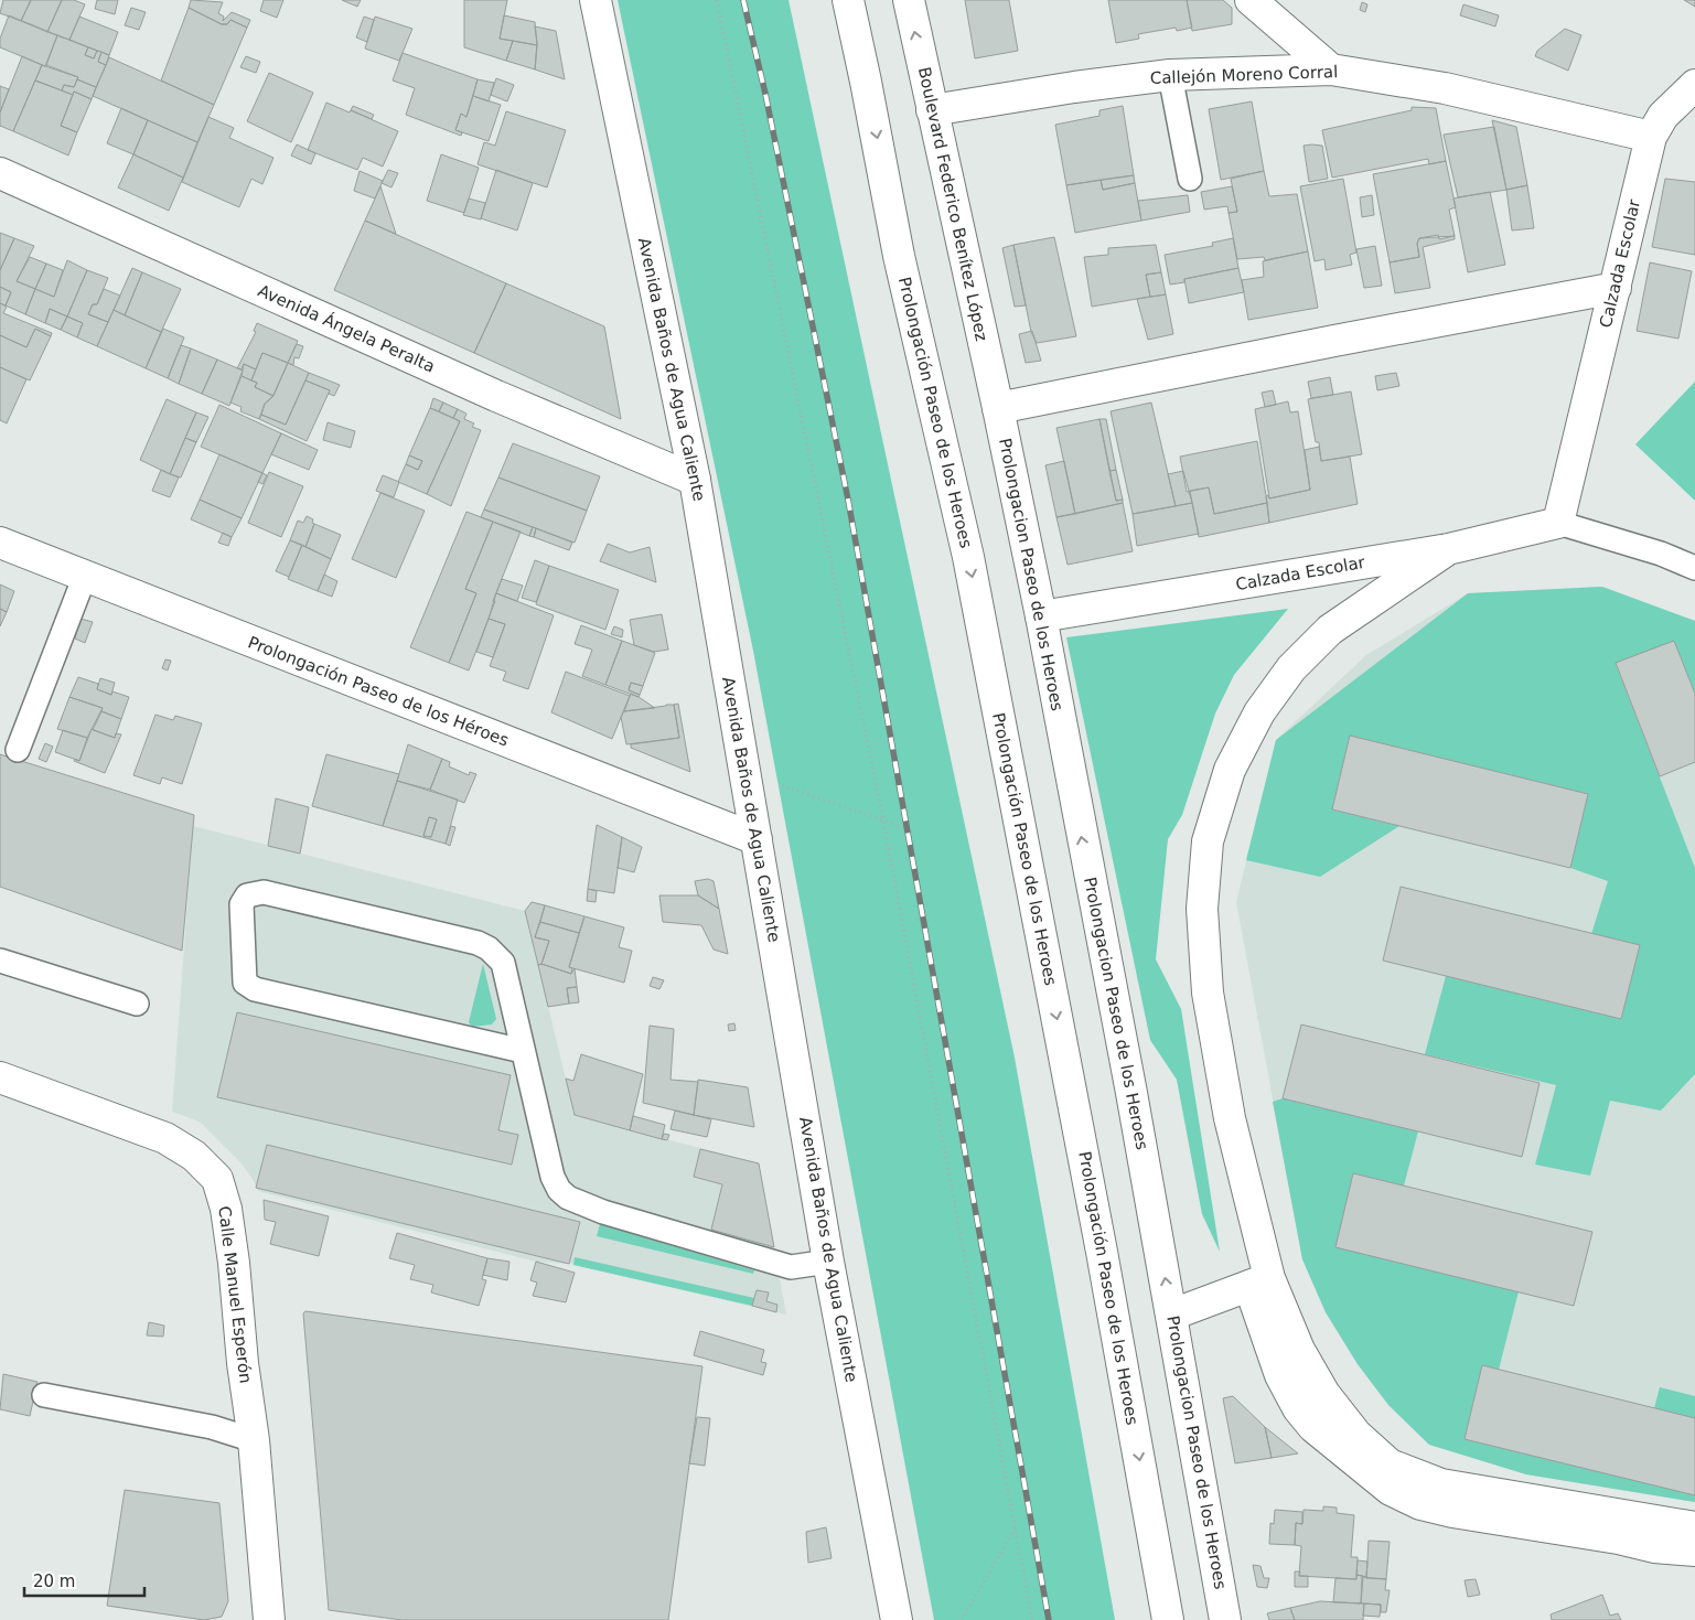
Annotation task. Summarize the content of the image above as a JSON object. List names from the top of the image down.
{
  "streets": {
    "street": [
      "Callejón Moreno Corral",
      "Boulevard Federico Benítez López",
      "Calzada Escolar",
      "Avenida Ángela Peralta",
      "Avenida Baños de Agua Caliente",
      "Prolongación Paseo de los Heroes",
      "Prolongacion Paseo de los Heroes",
      "Prolongación Paseo de los Héroes",
      "Calle Manuel Esperón"
    ]
  },
  "crossings": [
    ["Callejón Moreno Corral", "Boulevard Federico Benítez López"],
    ["Callejón Moreno Corral", "Calzada Escolar"],
    ["Boulevard Federico Benítez López", "Prolongacion Paseo de los Heroes"],
    ["Calzada Escolar", "Prolongacion Paseo de los Heroes"],
    ["Avenida Ángela Peralta", "Avenida Baños de Agua Caliente"],
    ["Avenida Baños de Agua Caliente", "Prolongación Paseo de los Héroes"]
  ],
  "one_way": ["Prolongación Paseo de los Heroes", "Prolongacion Paseo de los Heroes"],
  "scale_bar": "20 m"
}
